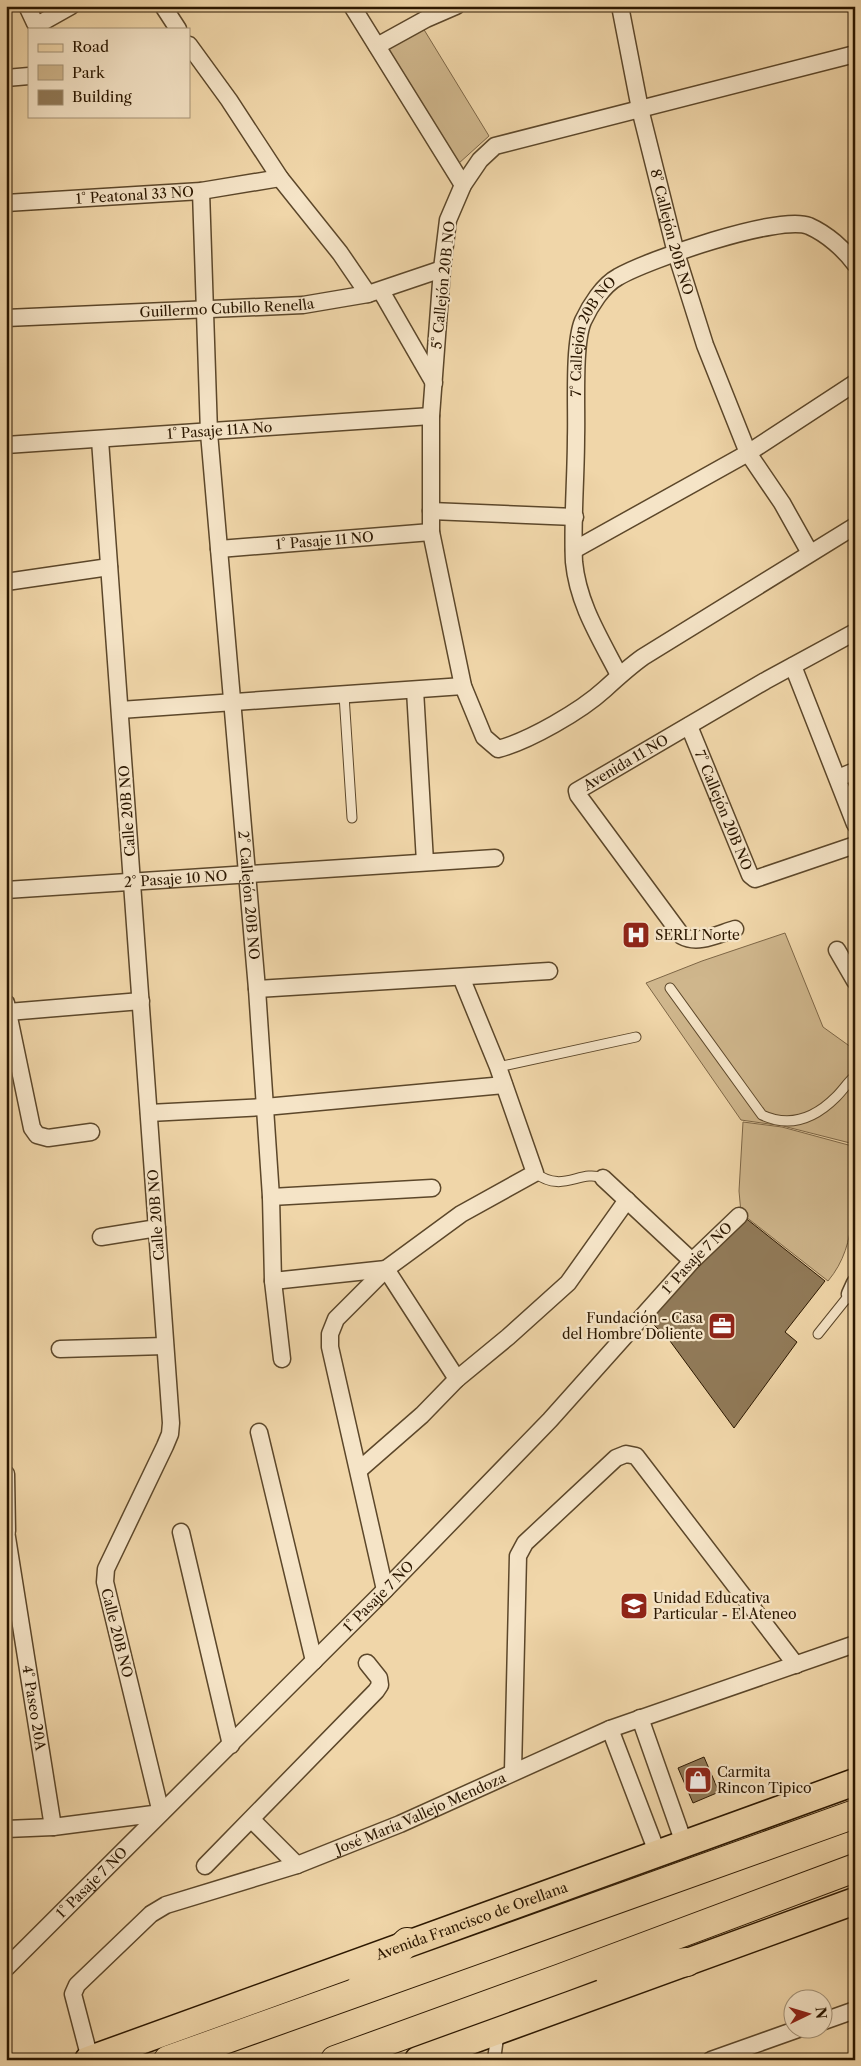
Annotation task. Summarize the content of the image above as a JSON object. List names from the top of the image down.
{
  "streets": {
    "main road": ["Avenida Francisco de Orellana"],
    "street": [
      "1° Peatonal 33 NO",
      "8° Callejón 20B NO",
      "5° Callejón 20B NO",
      "Guillermo Cubillo Renella",
      "7° Callejón 20B NO",
      "1° Pasaje 11A No",
      "1° Pasaje 11 NO",
      "Avenida 11 NO",
      "Calle 20B NO",
      "2° Pasaje 10 NO",
      "2° Callejón 20B NO",
      "1° Pasaje 7 NO",
      "4° Paseo 20A",
      "José María Vallejo Mendoza"
    ]
  },
  "crossings": [
    ["1° Peatonal 33 NO", "Guillermo Cubillo Renella"],
    ["1° Peatonal 33 NO", "1° Pasaje 11A No"],
    ["1° Peatonal 33 NO", "2° Callejón 20B NO"],
    ["8° Callejón 20B NO", "5° Callejón 20B NO"],
    ["8° Callejón 20B NO", "7° Callejón 20B NO"],
    ["5° Callejón 20B NO", "Guillermo Cubillo Renella"],
    ["5° Callejón 20B NO", "7° Callejón 20B NO"],
    ["5° Callejón 20B NO", "1° Pasaje 11A No"],
    ["5° Callejón 20B NO", "1° Pasaje 11 NO"],
    ["7° Callejón 20B NO", "Avenida 11 NO"],
    ["1° Pasaje 11A No", "Calle 20B NO"],
    ["1° Pasaje 11A No", "2° Callejón 20B NO"],
    ["1° Pasaje 11 NO", "2° Callejón 20B NO"],
    ["Calle 20B NO", "2° Pasaje 10 NO"],
    ["Calle 20B NO", "1° Pasaje 7 NO"],
    ["2° Pasaje 10 NO", "2° Callejón 20B NO"],
    ["José María Vallejo Mendoza", "Avenida Francisco de Orellana"]
  ],
  "places": {
    "hospital": ["SERLI Norte"],
    "office": ["Fundación - Casa del Hombre Doliente"],
    "school or university": ["Unidad Educativa Particular - El Ateneo"],
    "shop": ["Carmita Rincon Tipico"]
  },
  "legend": ["Road", "Park", "Building"],
  "north": "right"
}
